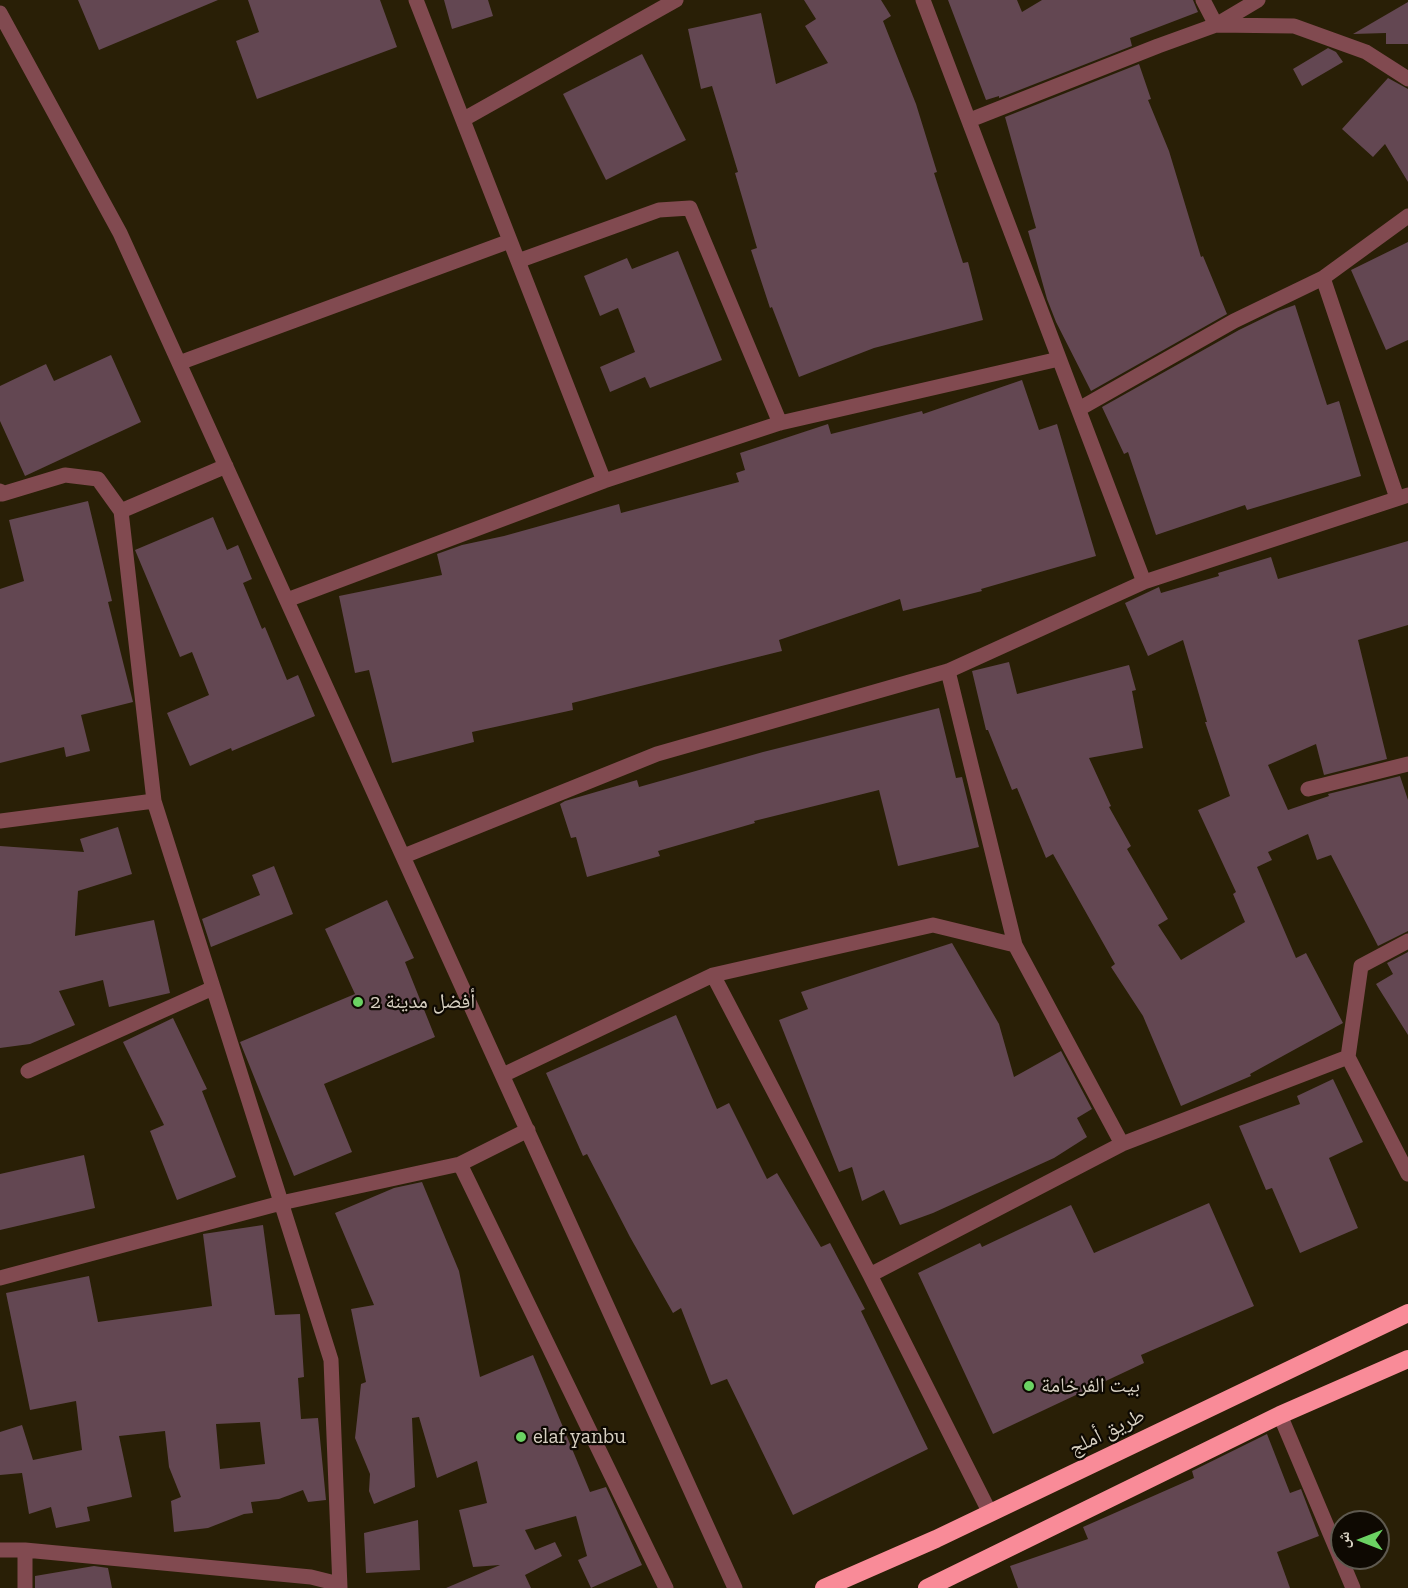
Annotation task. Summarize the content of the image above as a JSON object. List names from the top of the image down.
{
  "streets": {
    "highway": ["طريق أملج"]
  },
  "places": ["2 أفضل مدينة", "بيت الفرخامة", "elaf yanbu"],
  "north": "left"
}
